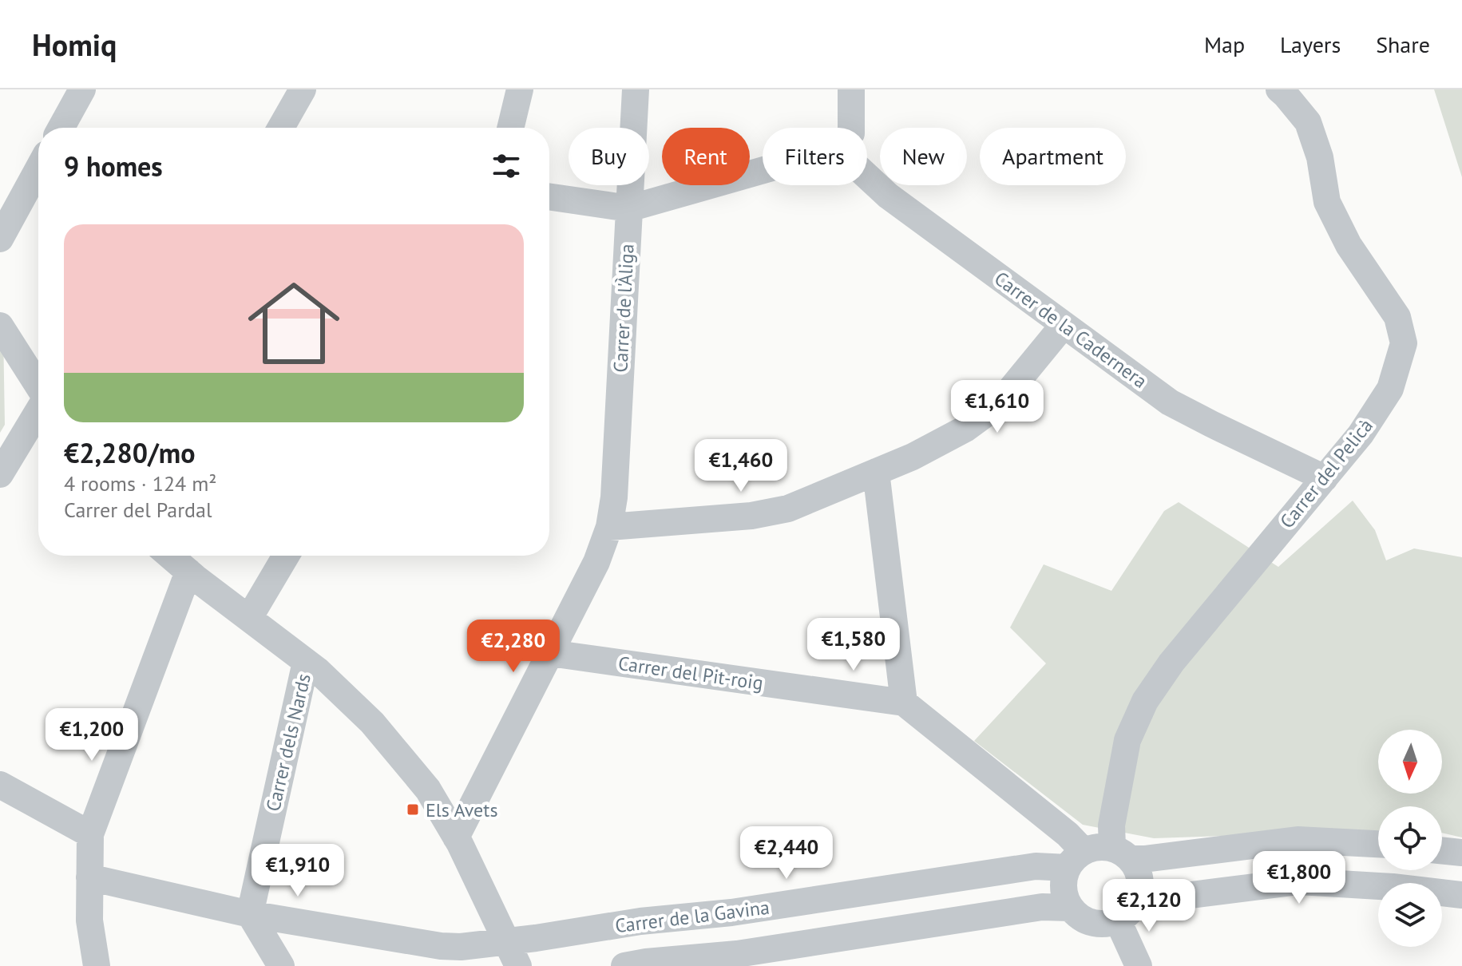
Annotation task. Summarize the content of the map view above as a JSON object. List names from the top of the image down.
{
  "streets": {
    "street": [
      "Carrer de l'Àliga",
      "Carrer de la Cadernera",
      "Carrer del Pelicà",
      "Carrer del Pit-roig",
      "Carrer dels Nards",
      "Carrer de la Gavina"
    ]
  },
  "crossings": [
    ["Carrer de l'Àliga", "Carrer del Pit-roig"],
    ["Carrer de la Cadernera", "Carrer del Pelicà"],
    ["Carrer del Pelicà", "Carrer de la Gavina"],
    ["Carrer dels Nards", "Carrer de la Gavina"]
  ],
  "places": {
    "transit": ["Els Avets"]
  },
  "north": "bottom",
  "page": {
    "header": "Homiq",
    "nav": ["Map", "Layers", "Share"],
    "chip": [
      "Buy",
      "Rent",
      "Filters",
      "New",
      "Apartment"
    ],
    "heading": "9 homes",
    "list": [
      {
        "name": "€2,280/mo",
        "note": "4 rooms · 124 m² · Carrer del Pardal"
      }
    ],
    "price": [
      "€1,610",
      "€1,460",
      "€1,580",
      "€2,280",
      "€1,200",
      "€2,440",
      "€1,910",
      "€1,800",
      "€2,120"
    ]
  }
}
